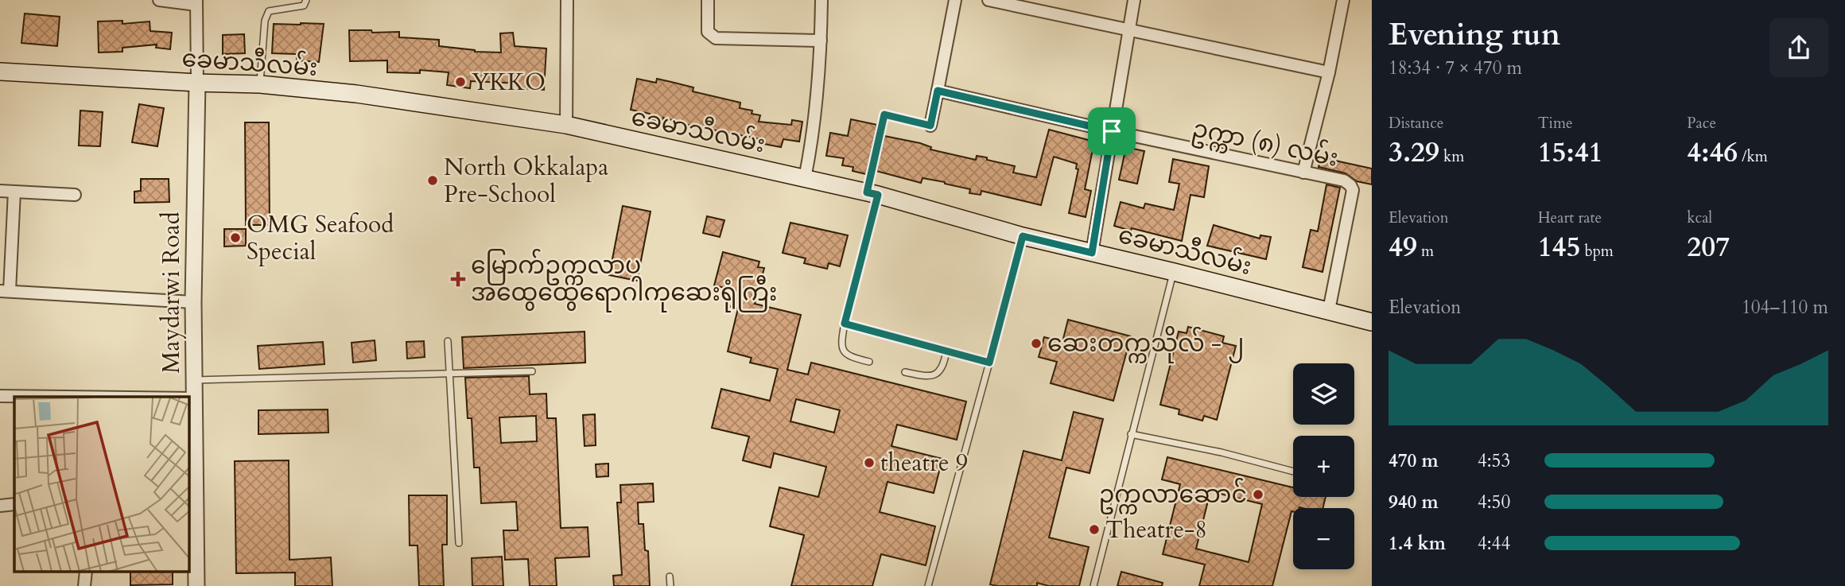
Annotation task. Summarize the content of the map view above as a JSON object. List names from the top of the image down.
{
  "streets": {
    "main road": ["ခေမာသီလမ်း"],
    "street": ["ဥက္ကာ (၈) လမ်း", "Maydarwi Road"]
  },
  "crossings": [
    ["ခေမာသီလမ်း", "ဥက္ကာ (၈) လမ်း"],
    ["ခေမာသီလမ်း", "Maydarwi Road"]
  ],
  "places": {
    "other": [
      "YKKO",
      "North Okkalapa Pre-School",
      "OMG Seafood Special",
      "ဆေးတက္ကသိုလ် - ၂",
      "theatre 9",
      "ဥက္ကလာဆောင်",
      "Theatre-8"
    ],
    "health": ["မြောက်ဥက္ကလာပ အထွေထွေရောဂါကုဆေးရုံကြီး"]
  },
  "page": {
    "heading": ["Evening run", "18:34 · 7 × 470 m"],
    "stats": [
      ["Distance", "3.29 km"],
      ["Time", "15:41"],
      ["Pace", "4:46 /km"],
      ["Elevation", "49 m"],
      ["Heart rate", "145 bpm"],
      ["kcal", "207"]
    ],
    "chart": ["Elevation", "104–110 m"],
    "map_buttons": ["+", "−"],
    "list": [
      {
        "name": "470 m",
        "note": "4:53"
      },
      {
        "name": "940 m",
        "note": "4:50"
      },
      {
        "name": "1.4 km",
        "note": "4:44"
      }
    ]
  }
}
